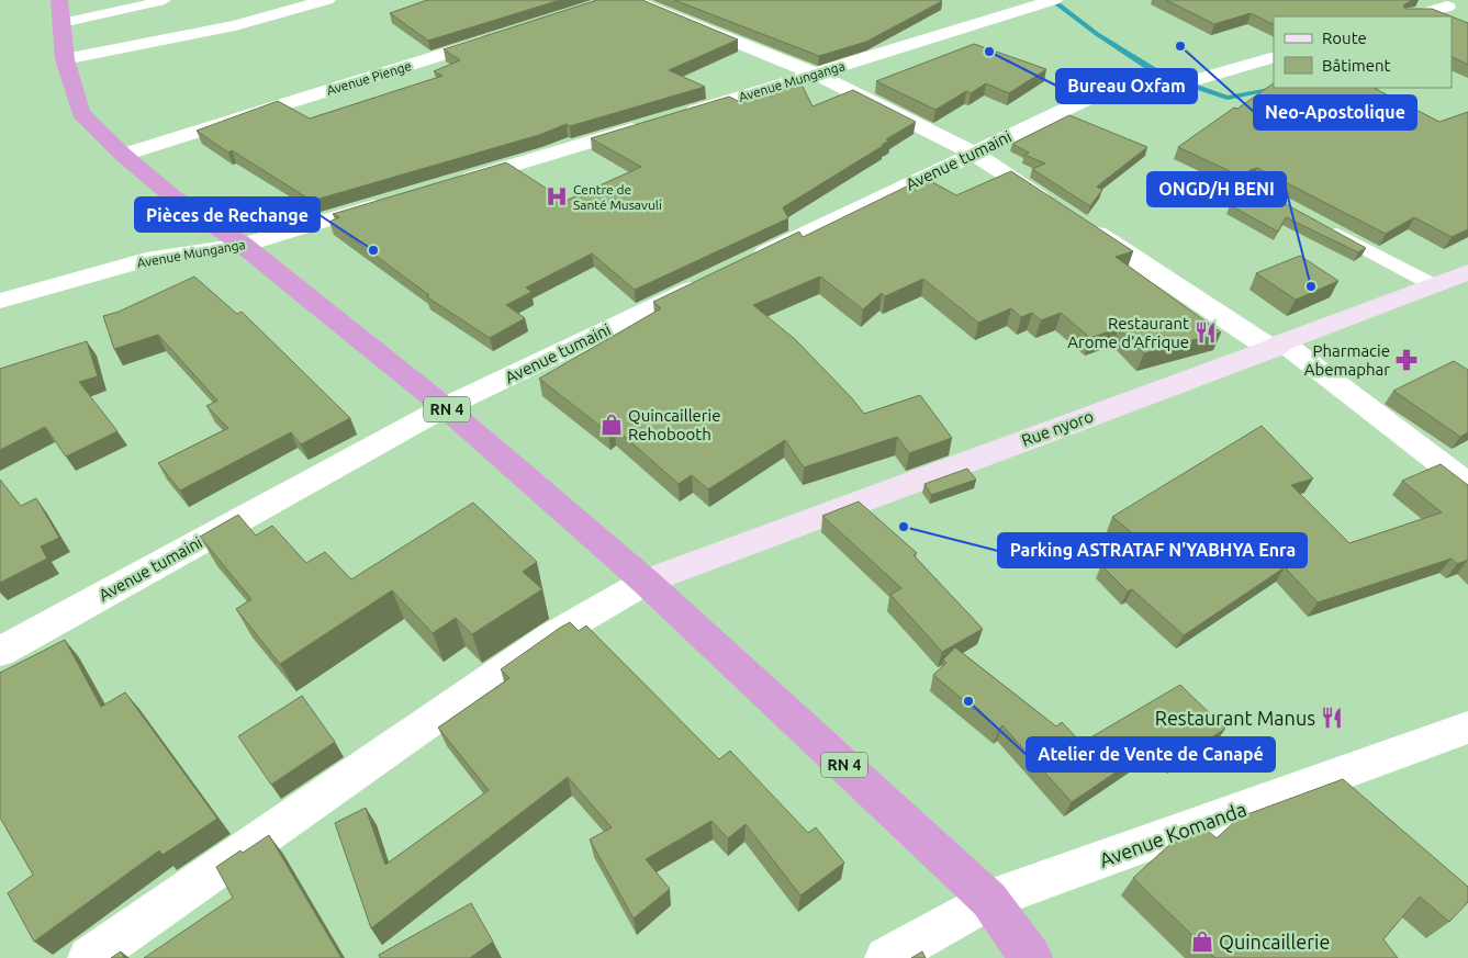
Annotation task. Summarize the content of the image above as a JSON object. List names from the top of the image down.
{
  "streets": {
    "highway": ["RN 4"],
    "street": [
      "Avenue Pienge",
      "Avenue Munganga",
      "Avenue tumaini",
      "Rue nyoro",
      "Avenue Komanda"
    ]
  },
  "crossings": [
    ["Avenue Pienge", "RN 4"],
    ["Avenue Munganga", "RN 4"],
    ["Avenue tumaini", "RN 4"],
    ["RN 4", "Rue nyoro"],
    ["RN 4", "Avenue Komanda"]
  ],
  "places": {
    "other": [
      "Neo-Apostolique",
      "Bureau Oxfam",
      "Pièces de Rechange",
      "ONGD/H BENI",
      "Parking ASTRATAF N'YABHYA Enra",
      "Atelier de Vente de Canapé"
    ],
    "hospital": ["Centre de Santé Musavuli"],
    "restaurant": ["Restaurant Arome d'Afrique", "Restaurant Manus"],
    "pharmacy": ["Pharmacie Abemaphar"],
    "shop": ["Quincaillerie Rehobooth", "Quincaillerie"]
  },
  "legend": ["Route", "Bâtiment"]
}
